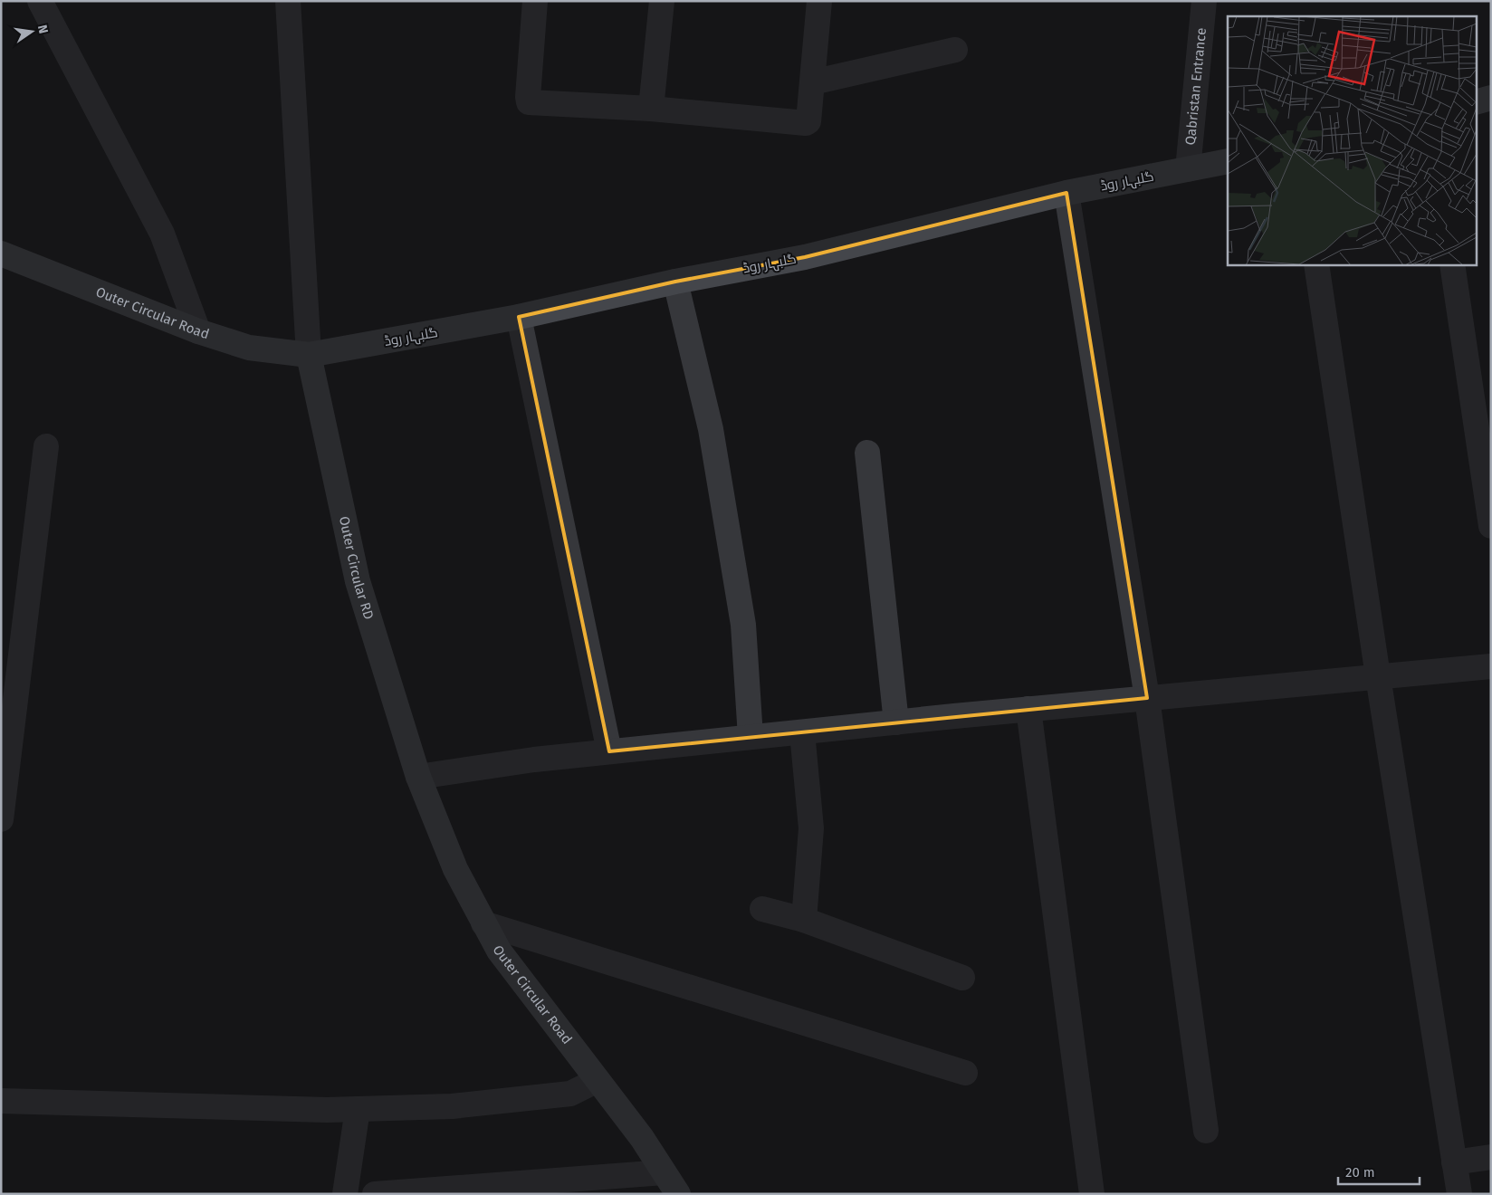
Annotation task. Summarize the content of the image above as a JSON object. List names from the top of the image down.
{
  "streets": {
    "main road": ["گلبہار روڈ", "Outer Circular Road", "Outer Circular RD"],
    "street": ["Qabristan Entrance"]
  },
  "crossings": [
    ["Qabristan Entrance", "گلبہار روڈ"],
    ["گلبہار روڈ", "Outer Circular Road"],
    ["گلبہار روڈ", "Outer Circular RD"],
    ["Outer Circular Road", "Outer Circular RD"]
  ],
  "scale_bar": "20 m",
  "north": "right"
}
